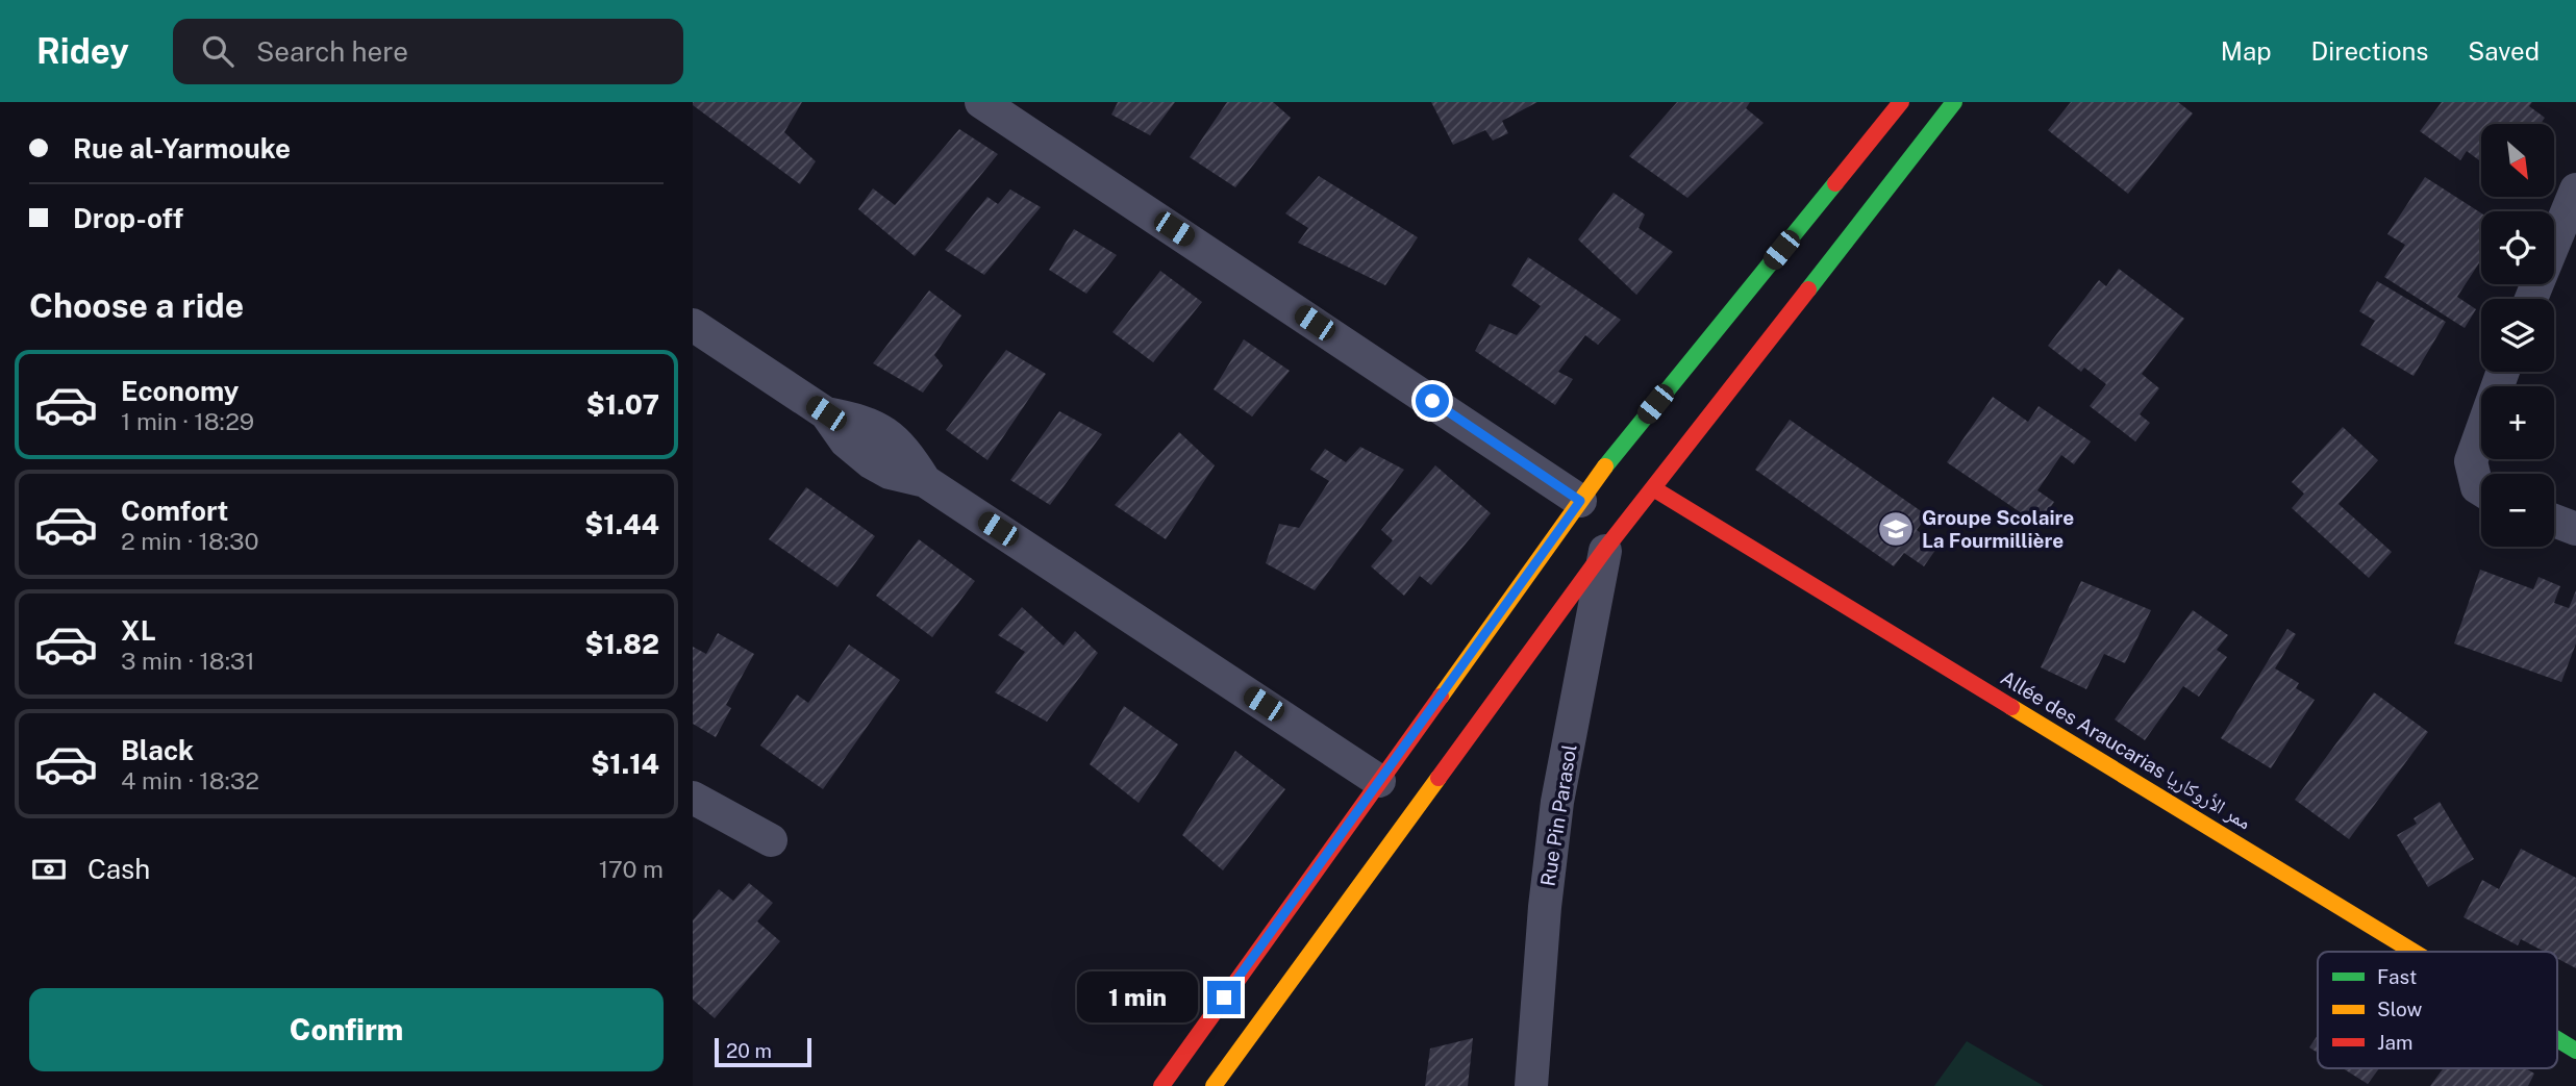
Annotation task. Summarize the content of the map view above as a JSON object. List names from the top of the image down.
{
  "streets": {
    "main road": ["Allée des Araucarias ممر الأروكاريا"],
    "street": ["Rue Pin Parasol"]
  },
  "places": {
    "school or university": ["Groupe Scolaire La Fourmillière"]
  },
  "legend": ["Fast", "Slow", "Jam"],
  "scale_bar": "20 m",
  "north": "bottom right",
  "page": {
    "header": "Ridey",
    "search": "Search here",
    "nav": ["Map", "Directions", "Saved"],
    "banner": ["Rue al-Yarmouke", "Drop-off"],
    "map_buttons": ["+", "−"],
    "heading": "Choose a ride",
    "list": [
      {
        "name": "Economy",
        "note": "1 min · 18:29",
        "value": "$1.07"
      },
      {
        "name": "Comfort",
        "note": "2 min · 18:30",
        "value": "$1.44"
      },
      {
        "name": "XL",
        "note": "3 min · 18:31",
        "value": "$1.82"
      },
      {
        "name": "Black",
        "note": "4 min · 18:32",
        "value": "$1.14"
      }
    ],
    "pay": ["Cash", "170 m"],
    "bubble": "1 min",
    "buttons": "Confirm",
    "scale": "20 m"
  }
}
